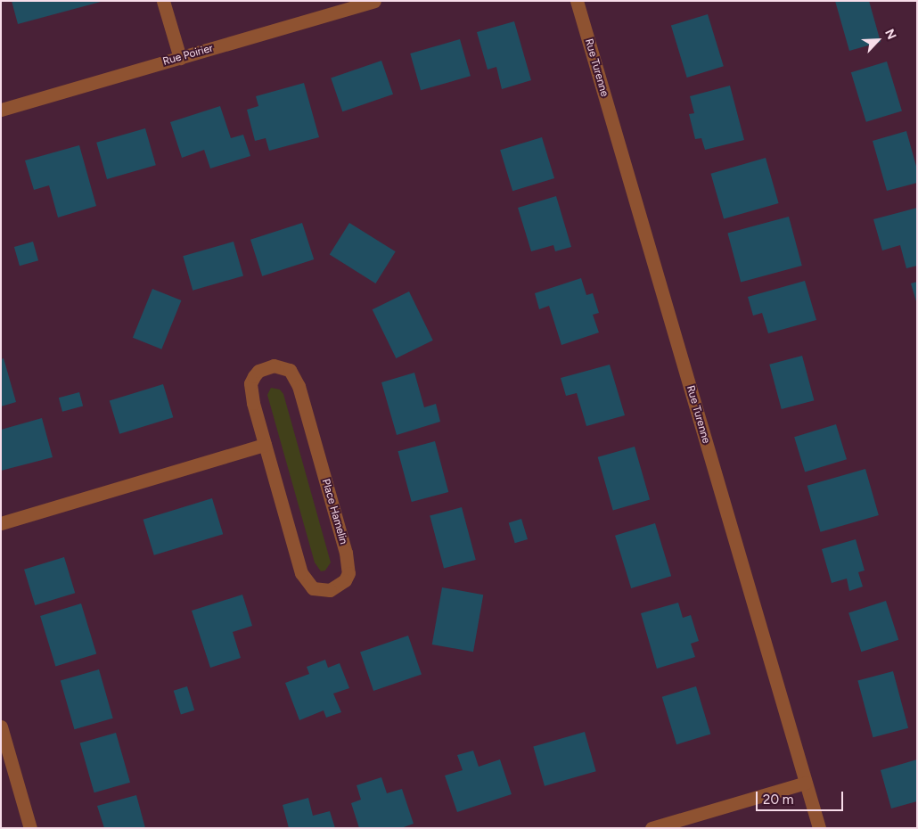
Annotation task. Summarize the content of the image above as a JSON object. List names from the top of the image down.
{
  "streets": {
    "street": ["Rue Poirier", "Rue Turenne", "Place Hamelin"]
  },
  "scale_bar": "20 m",
  "north": "top right"
}
